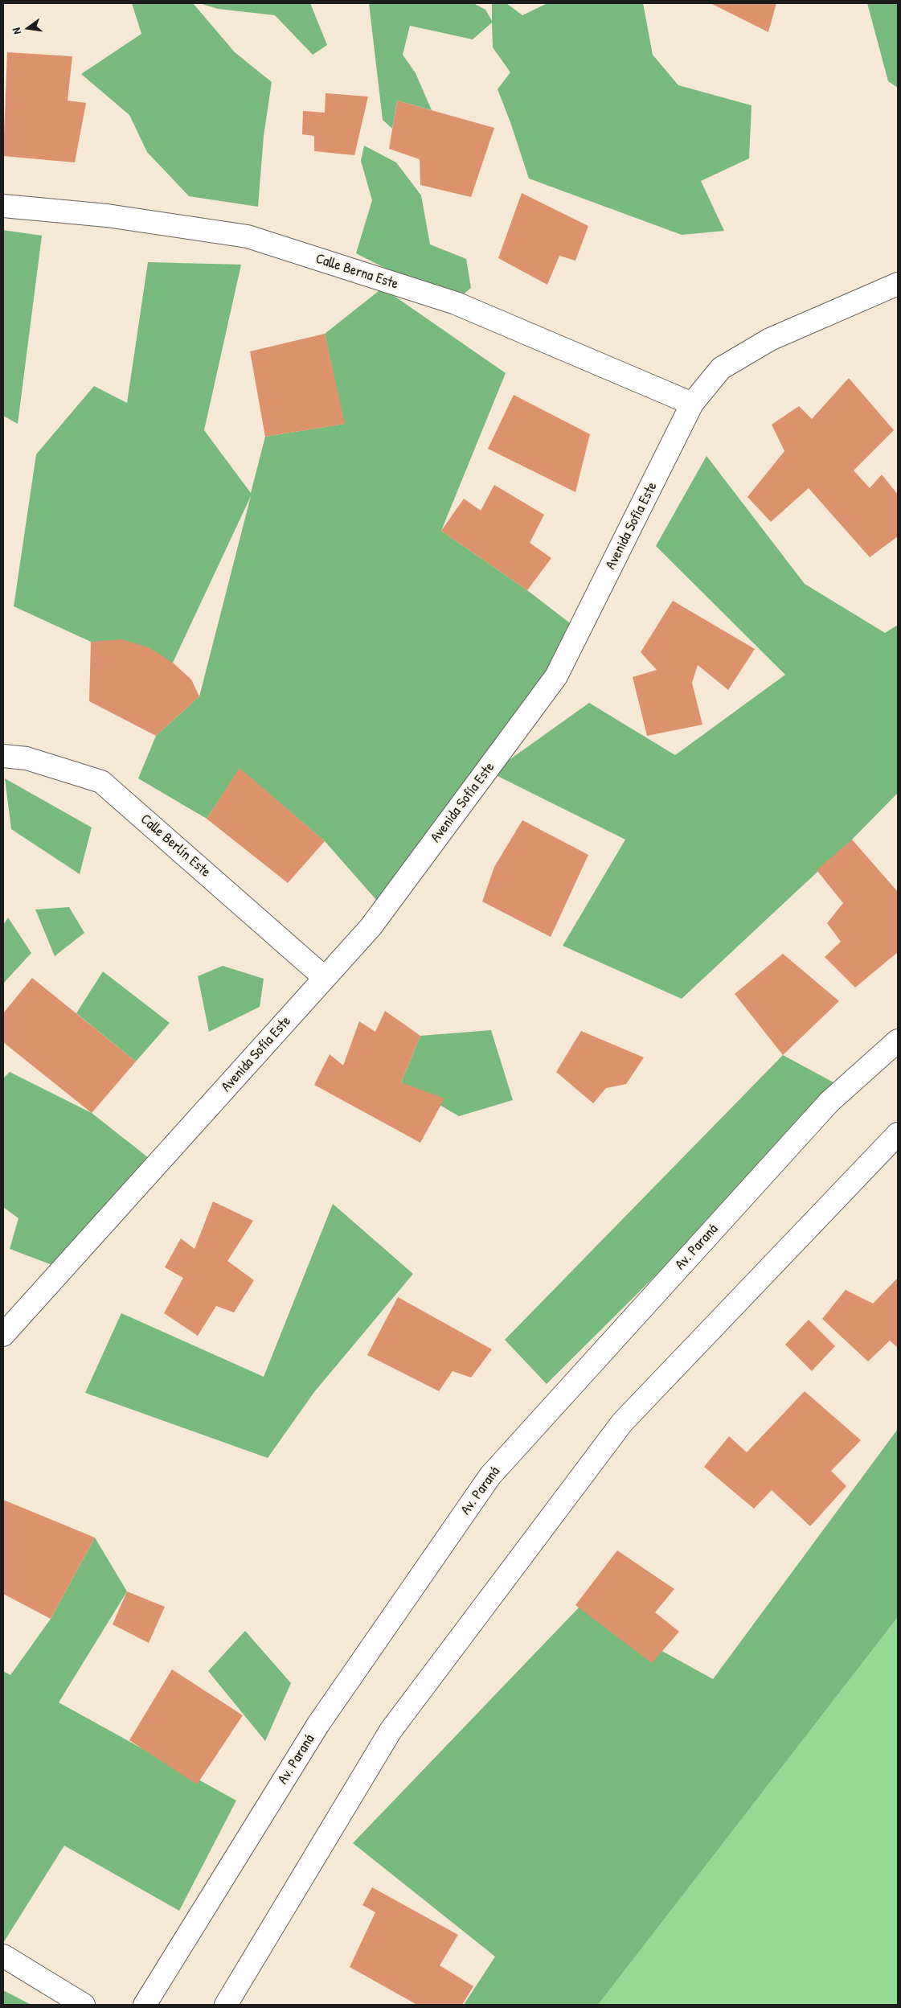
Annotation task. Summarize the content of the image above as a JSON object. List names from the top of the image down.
{
  "streets": {
    "street": [
      "Calle Berna Este",
      "Avenida Sofía Este",
      "Calle Berlín Este",
      "Av. Paraná"
    ]
  },
  "crossings": [
    ["Calle Berna Este", "Avenida Sofía Este"],
    ["Avenida Sofía Este", "Calle Berlín Este"]
  ],
  "north": "left"
}
